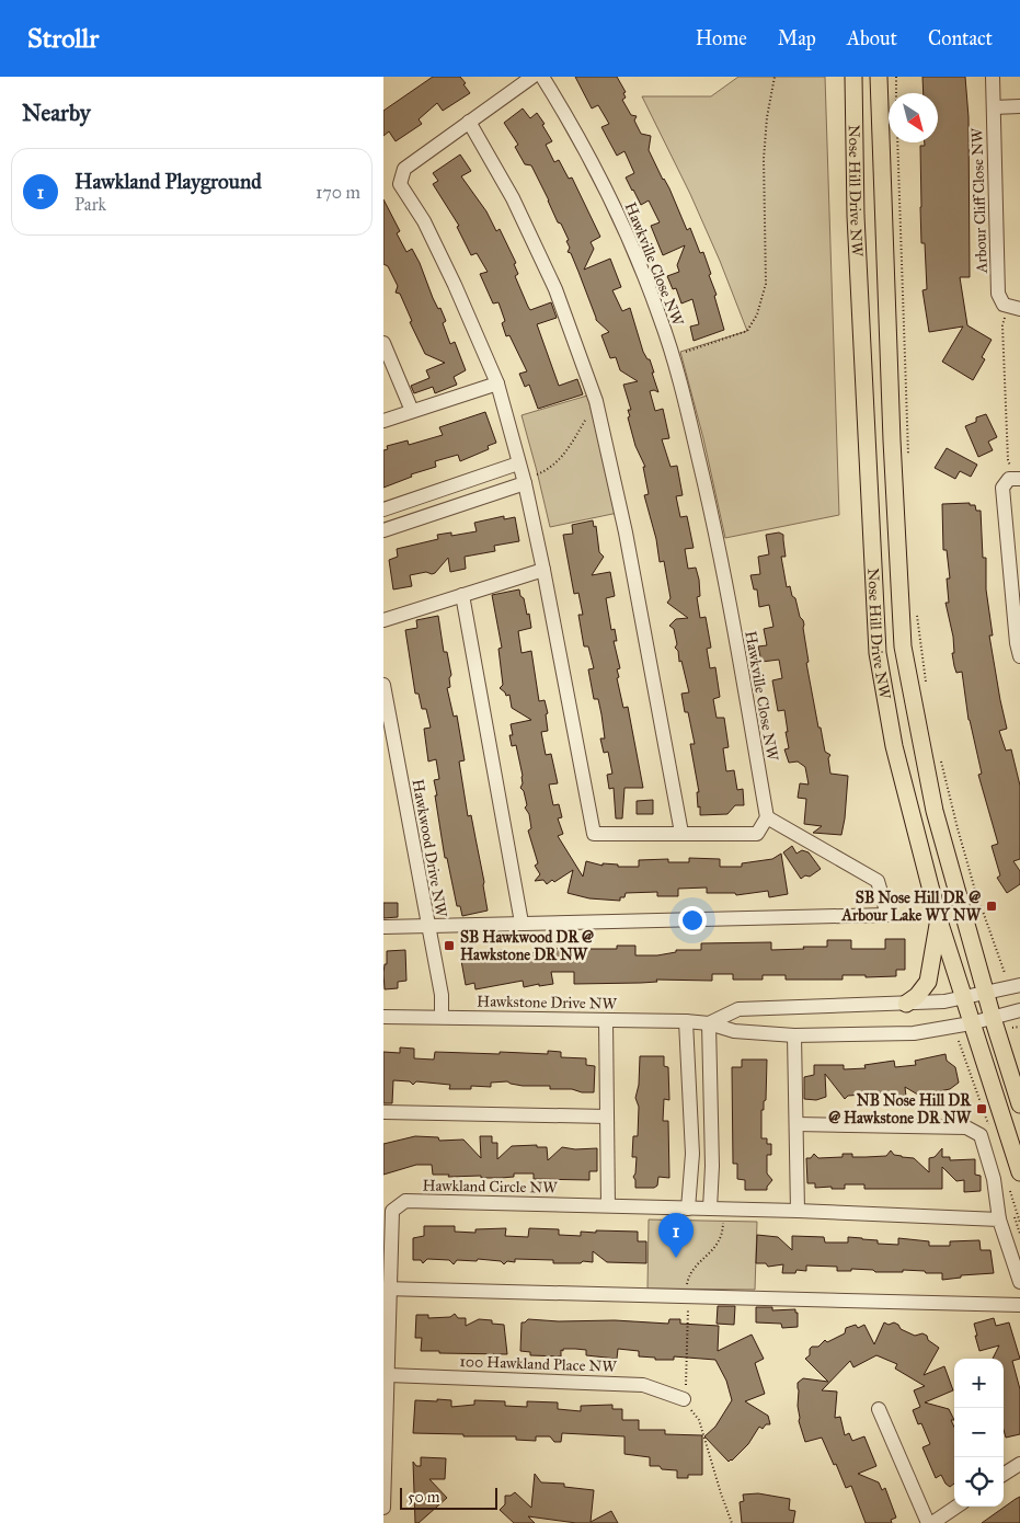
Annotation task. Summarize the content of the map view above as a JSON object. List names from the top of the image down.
{
  "streets": {
    "main road": ["Nose Hill Drive NW"],
    "street": [
      "Arbour Cliff Close NW",
      "Hawkville Close NW",
      "Hawkwood Drive NW",
      "Hawkstone Drive NW",
      "Hawkland Circle NW",
      "100 Hawkland Place NW"
    ]
  },
  "crossings": [
    ["Nose Hill Drive NW", "Hawkstone Drive NW"],
    ["Hawkwood Drive NW", "Hawkstone Drive NW"],
    ["Hawkland Circle NW", "100 Hawkland Place NW"]
  ],
  "places": {
    "transit": ["SB Nose Hill DR @ Arbour Lake WY NW", "SB Hawkwood DR @ Hawkstone DR NW", "NB Nose Hill DR @ Hawkstone DR NW"]
  },
  "scale_bar": "50 m",
  "north": "bottom right",
  "page": {
    "header": "Strollr",
    "nav": [
      "Home",
      "Map",
      "About",
      "Contact"
    ],
    "heading": "Nearby",
    "list": [
      {
        "mark": "1",
        "name": "Hawkland Playground",
        "note": "Park",
        "value": "170 m"
      }
    ],
    "pins": "1",
    "map_buttons": ["+", "−"],
    "scale": "50 m"
  }
}
